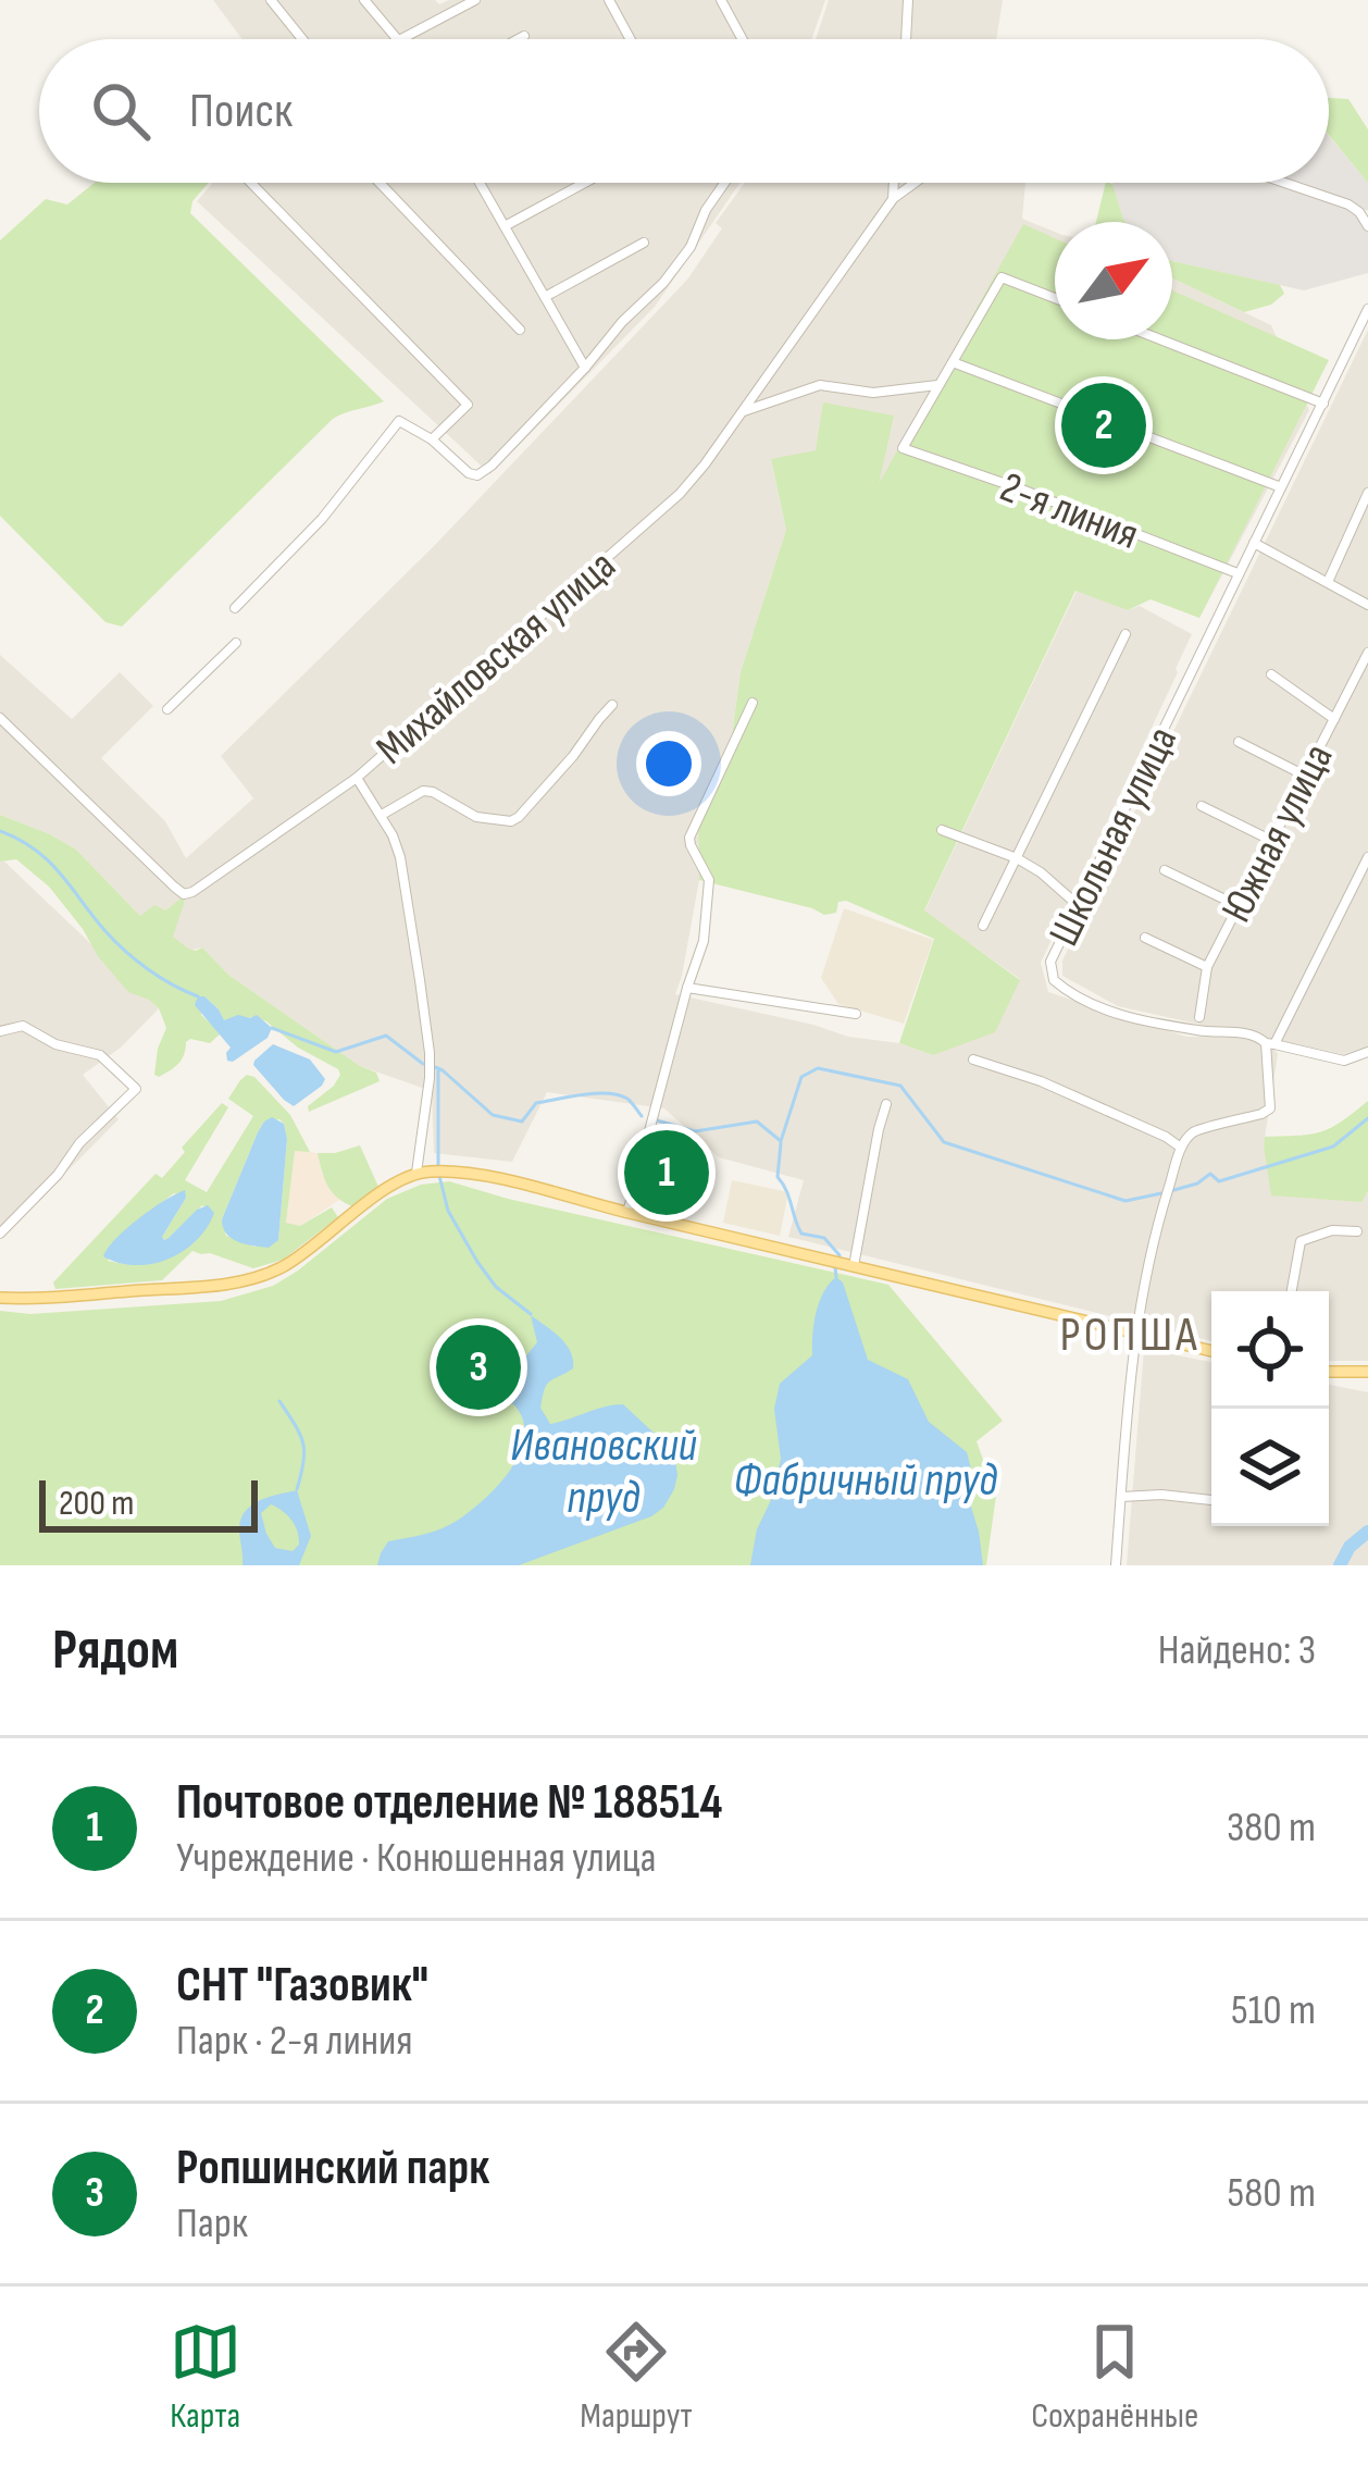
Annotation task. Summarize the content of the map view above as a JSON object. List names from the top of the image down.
{
  "streets": {
    "street": [
      "2-я линия",
      "Михайловская улица",
      "Южная улица",
      "Школьная улица"
    ]
  },
  "crossings": [
    ["2-я линия", "Школьная улица"]
  ],
  "districts": ["РОПША"],
  "water": ["Ивановский пруд", "Фабричный пруд"],
  "scale_bar": "200 m",
  "north": "top right",
  "page": {
    "search": "Поиск",
    "pins": ["2", "1", "3"],
    "scale": "200 m",
    "heading": ["Рядом", "Найдено: 3"],
    "list": [
      {
        "mark": "1",
        "name": "Почтовое отделение № 188514",
        "note": "Учреждение · Конюшенная улица",
        "value": "380 m"
      },
      {
        "mark": "2",
        "name": "СНТ \"Газовик\"",
        "note": "Парк · 2-я линия",
        "value": "510 m"
      },
      {
        "mark": "3",
        "name": "Ропшинский парк",
        "note": "Парк",
        "value": "580 m"
      }
    ],
    "nav": ["Карта", "Маршрут", "Сохранённые"]
  }
}
